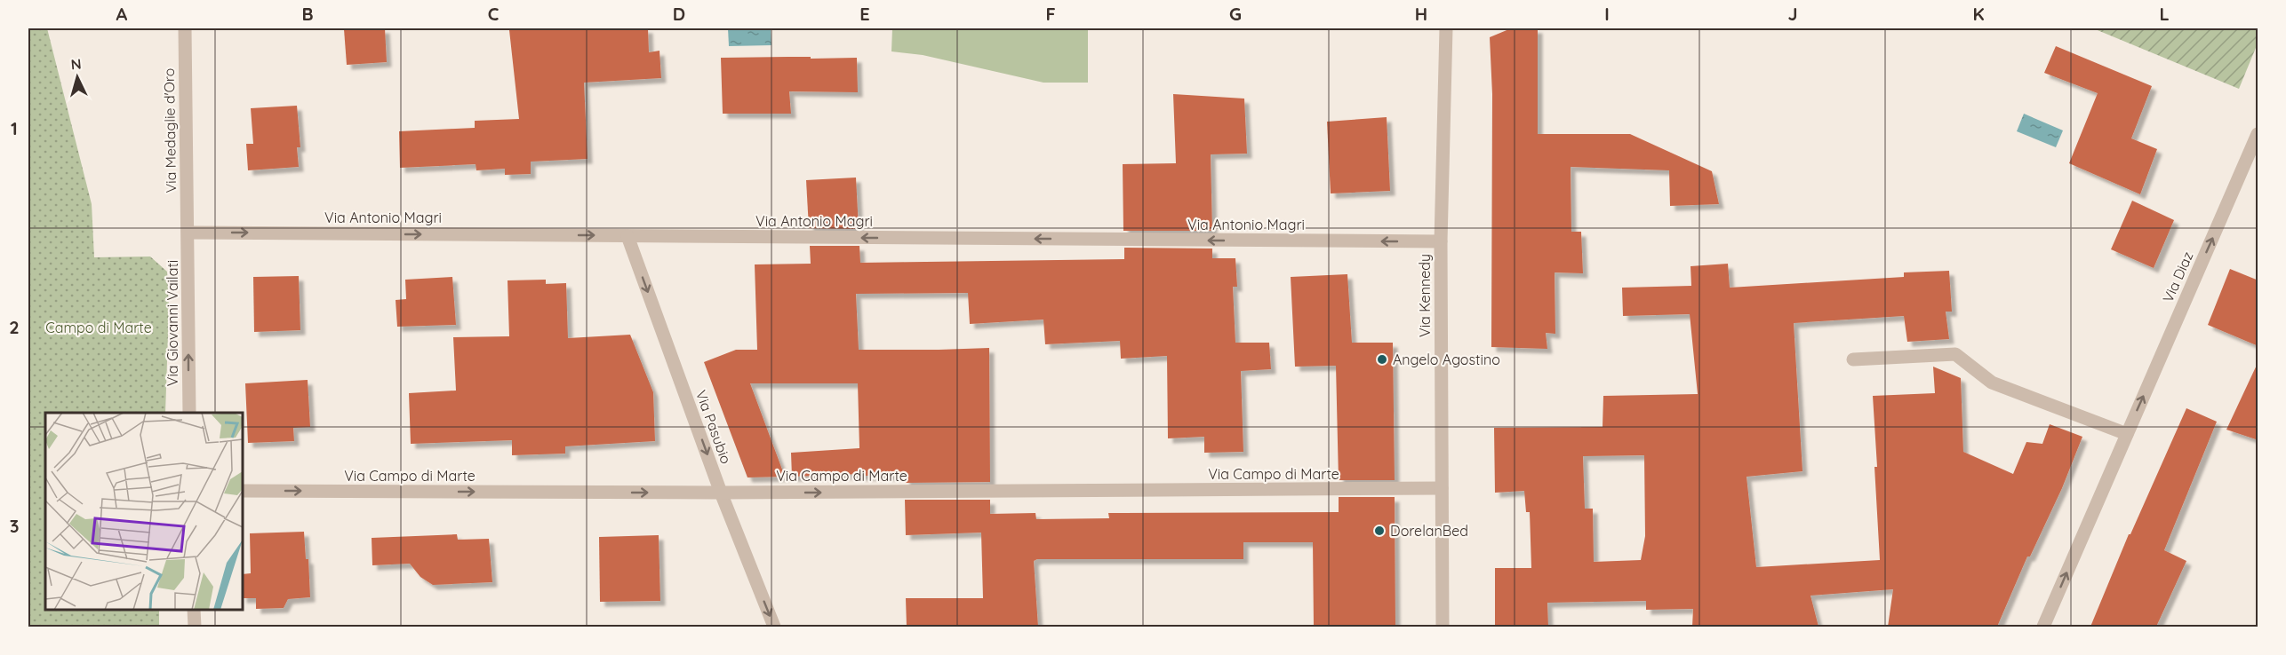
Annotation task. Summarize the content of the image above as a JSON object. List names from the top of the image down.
{
  "streets": {
    "street": [
      "Via Medaglie d'Oro",
      "Via Antonio Magri",
      "Via Diaz",
      "Via Kennedy",
      "Via Giovanni Vailati",
      "Via Pasubio",
      "Via Campo di Marte"
    ]
  },
  "crossings": [
    ["Via Medaglie d'Oro", "Via Antonio Magri"],
    ["Via Medaglie d'Oro", "Via Giovanni Vailati"],
    ["Via Antonio Magri", "Via Kennedy"],
    ["Via Antonio Magri", "Via Giovanni Vailati"],
    ["Via Antonio Magri", "Via Pasubio"],
    ["Via Kennedy", "Via Campo di Marte"],
    ["Via Pasubio", "Via Campo di Marte"]
  ],
  "one_way": [
    "Via Diaz",
    "Via Giovanni Vailati",
    "Via Pasubio",
    "Via Campo di Marte"
  ],
  "parks": ["Campo di Marte"],
  "places": ["Angelo Agostino", "DorelanBed"],
  "north": "top",
  "grid": {
    "columns": [
      "A",
      "B",
      "C",
      "D",
      "E",
      "F",
      "G",
      "H",
      "I",
      "J",
      "K",
      "L"
    ],
    "rows": ["1", "2", "3"]
  }
}
